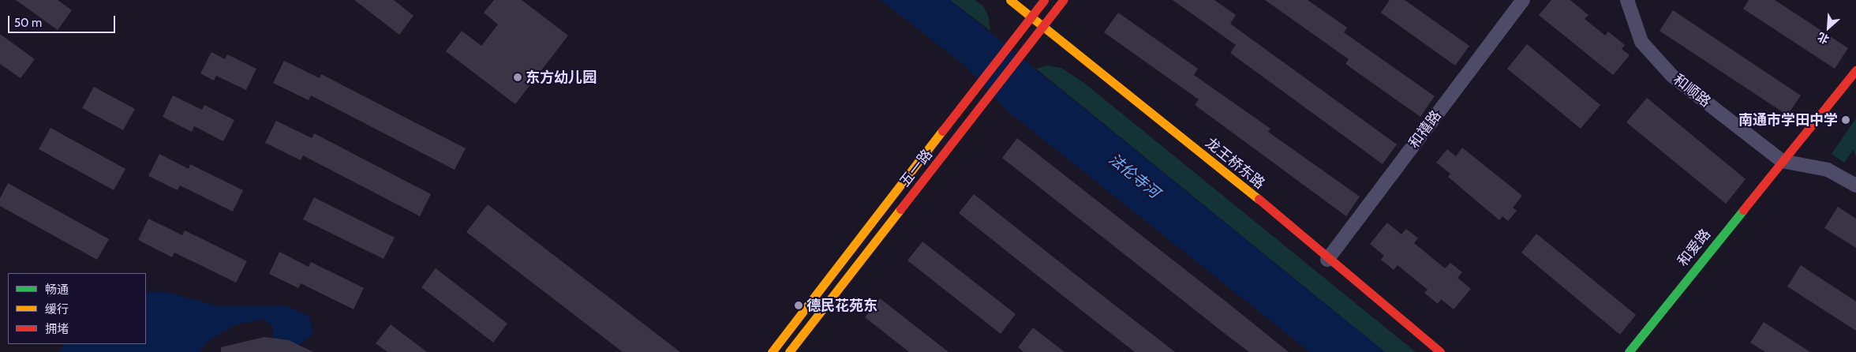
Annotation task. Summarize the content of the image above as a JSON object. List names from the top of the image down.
{
  "streets": {
    "main road": ["龙王桥东路", "五一路", "和爱路"],
    "street": ["和顺路", "和禧路"]
  },
  "crossings": [
    ["和顺路", "和爱路"],
    ["和禧路", "龙王桥东路"],
    ["龙王桥东路", "五一路"]
  ],
  "water": ["法伦寺河"],
  "places": ["东方幼儿园", "南通市学田中学", "德民花苑东"],
  "legend": ["畅通", "缓行", "拥堵"],
  "scale_bar": "50 m",
  "north": "bottom left"
}
